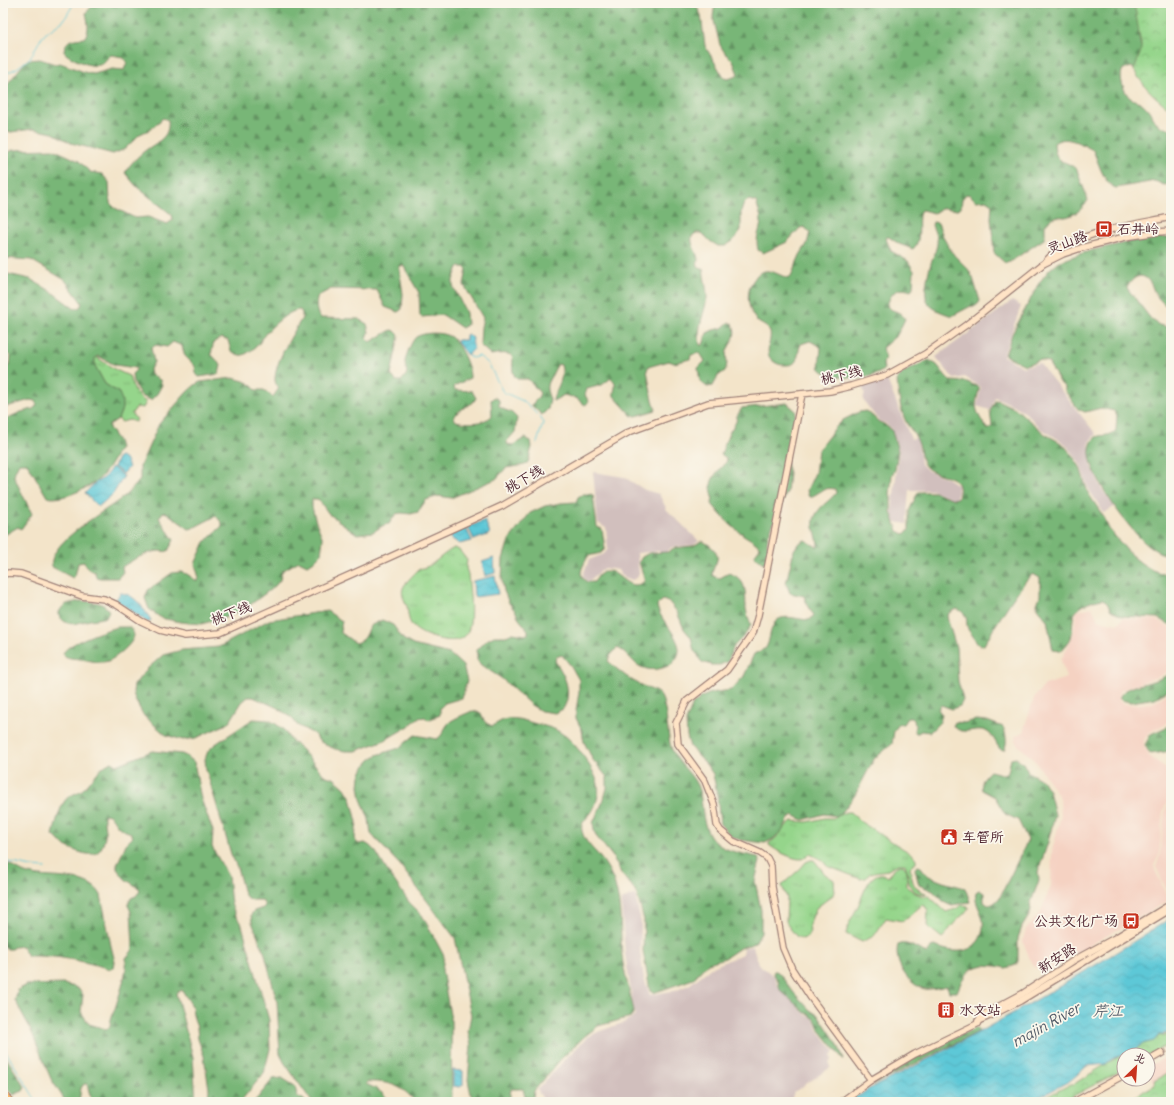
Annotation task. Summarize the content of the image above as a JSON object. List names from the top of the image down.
{
  "streets": {
    "main road": ["灵山路", "桃下线", "新安路"]
  },
  "crossings": [
    ["灵山路", "桃下线"]
  ],
  "water": ["芹江", "majin River"],
  "places": {
    "bus stop": ["石井岭", "公共文化广场"],
    "public building": ["车管所"],
    "building": ["水文站"]
  },
  "north": "top right"
}
